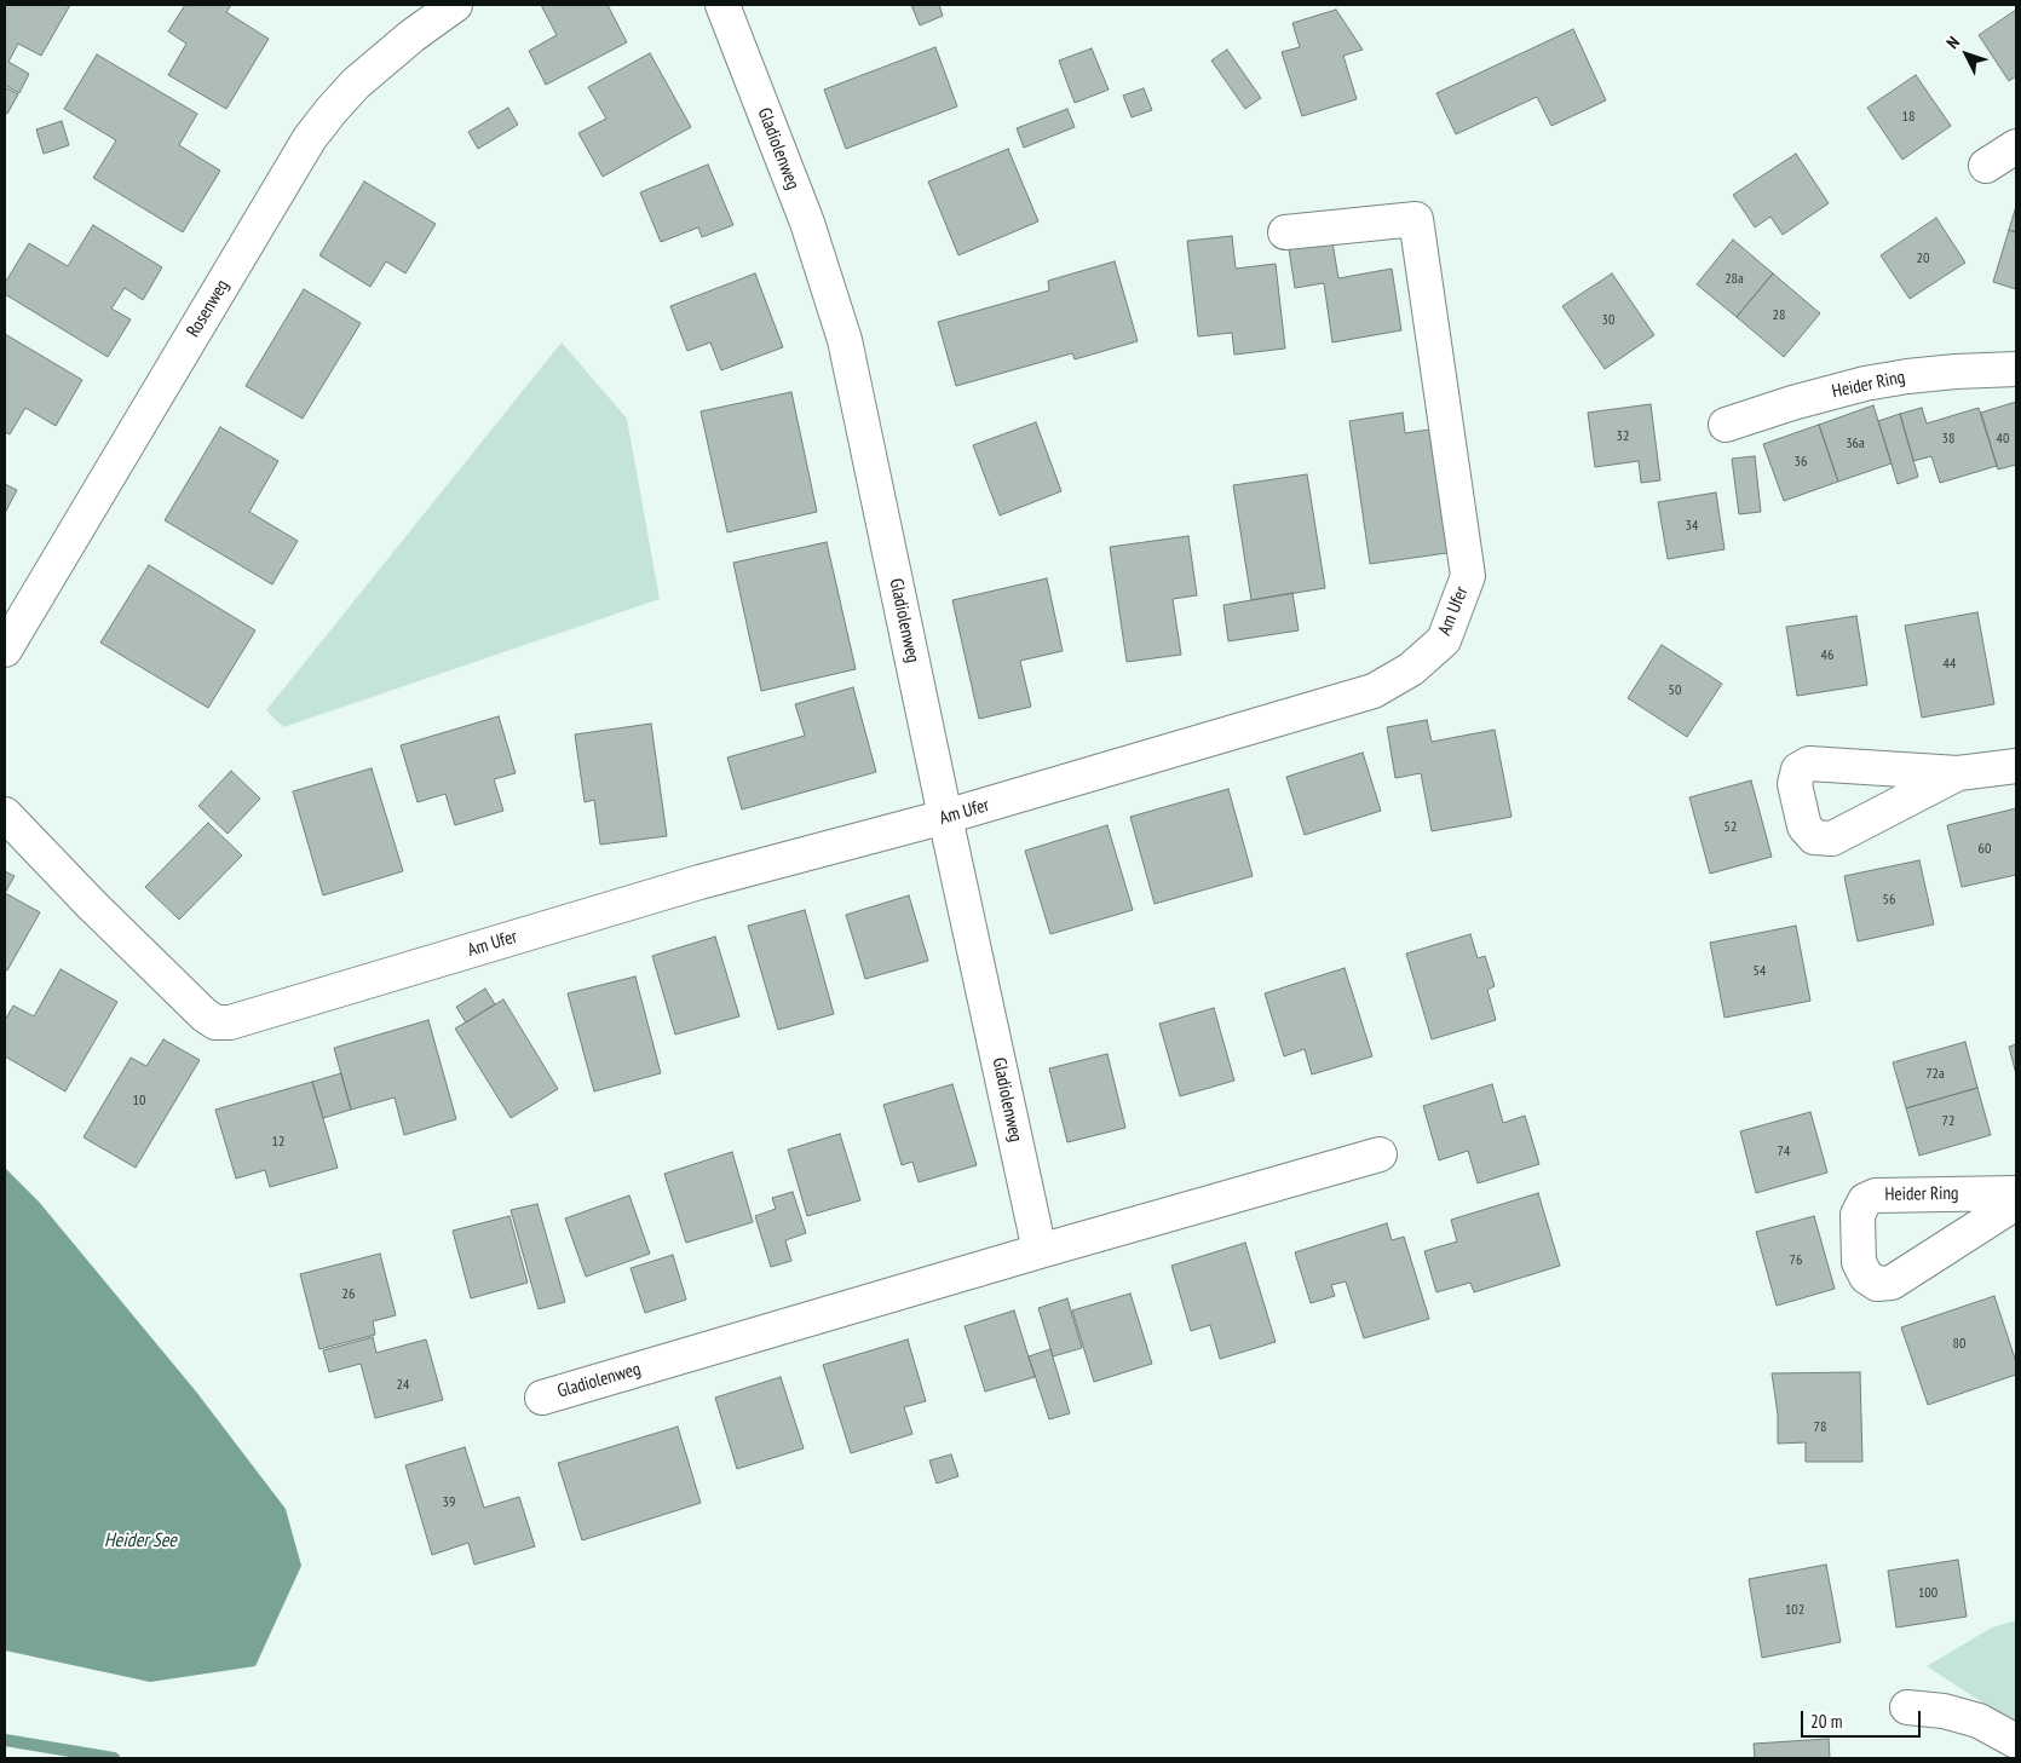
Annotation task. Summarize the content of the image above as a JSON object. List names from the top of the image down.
{
  "streets": {
    "street": [
      "Gladiolenweg",
      "Rosenweg",
      "Heider Ring",
      "Am Ufer"
    ]
  },
  "crossings": [
    ["Gladiolenweg", "Am Ufer"]
  ],
  "water": ["Heider See"],
  "house_numbers": [
    "18",
    "20",
    "28a",
    "28",
    "30",
    "32",
    "38",
    "40",
    "36a",
    "36",
    "34",
    "46",
    "44",
    "50",
    "52",
    "60",
    "56",
    "54",
    "72a",
    "10",
    "72",
    "12",
    "74",
    "76",
    "26",
    "80",
    "24",
    "78",
    "39",
    "100",
    "102"
  ],
  "scale_bar": "20 m",
  "north": "top left"
}
